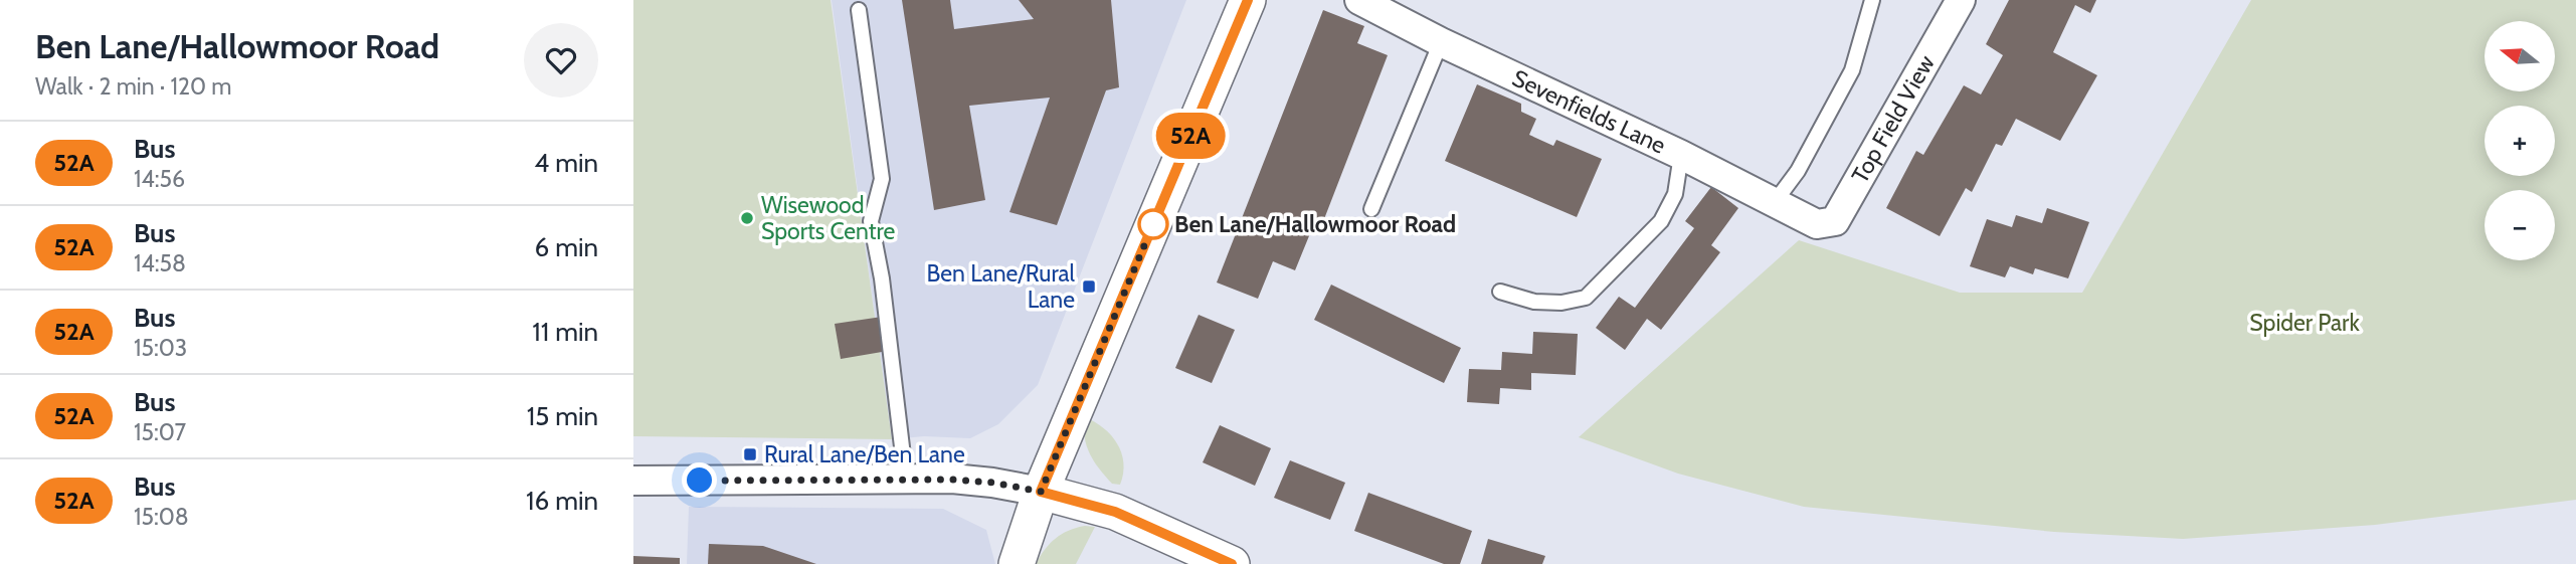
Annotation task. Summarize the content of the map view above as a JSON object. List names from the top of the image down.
{
  "streets": {
    "street": ["Sevenfields Lane", "Top Field View"]
  },
  "crossings": [
    ["Sevenfields Lane", "Top Field View"]
  ],
  "parks": ["Spider Park"],
  "places": {
    "other": ["Wisewood Sports Centre", "Ben Lane/Hallowmoor Road"],
    "transit": ["Ben Lane/Rural Lane", "Rural Lane/Ben Lane"]
  },
  "lines": ["bus line 52A"],
  "north": "left",
  "page": {
    "heading": ["Ben Lane/Hallowmoor Road", "Walk · 2 min · 120 m"],
    "on_map": "52A",
    "map_buttons": ["+", "−"],
    "list": [
      {
        "mark": "52A",
        "name": "Bus",
        "note": "14:56",
        "value": "4 min"
      },
      {
        "mark": "52A",
        "name": "Bus",
        "note": "14:58",
        "value": "6 min"
      },
      {
        "mark": "52A",
        "name": "Bus",
        "note": "15:03",
        "value": "11 min"
      },
      {
        "mark": "52A",
        "name": "Bus",
        "note": "15:07",
        "value": "15 min"
      },
      {
        "mark": "52A",
        "name": "Bus",
        "note": "15:08",
        "value": "16 min"
      }
    ]
  }
}
